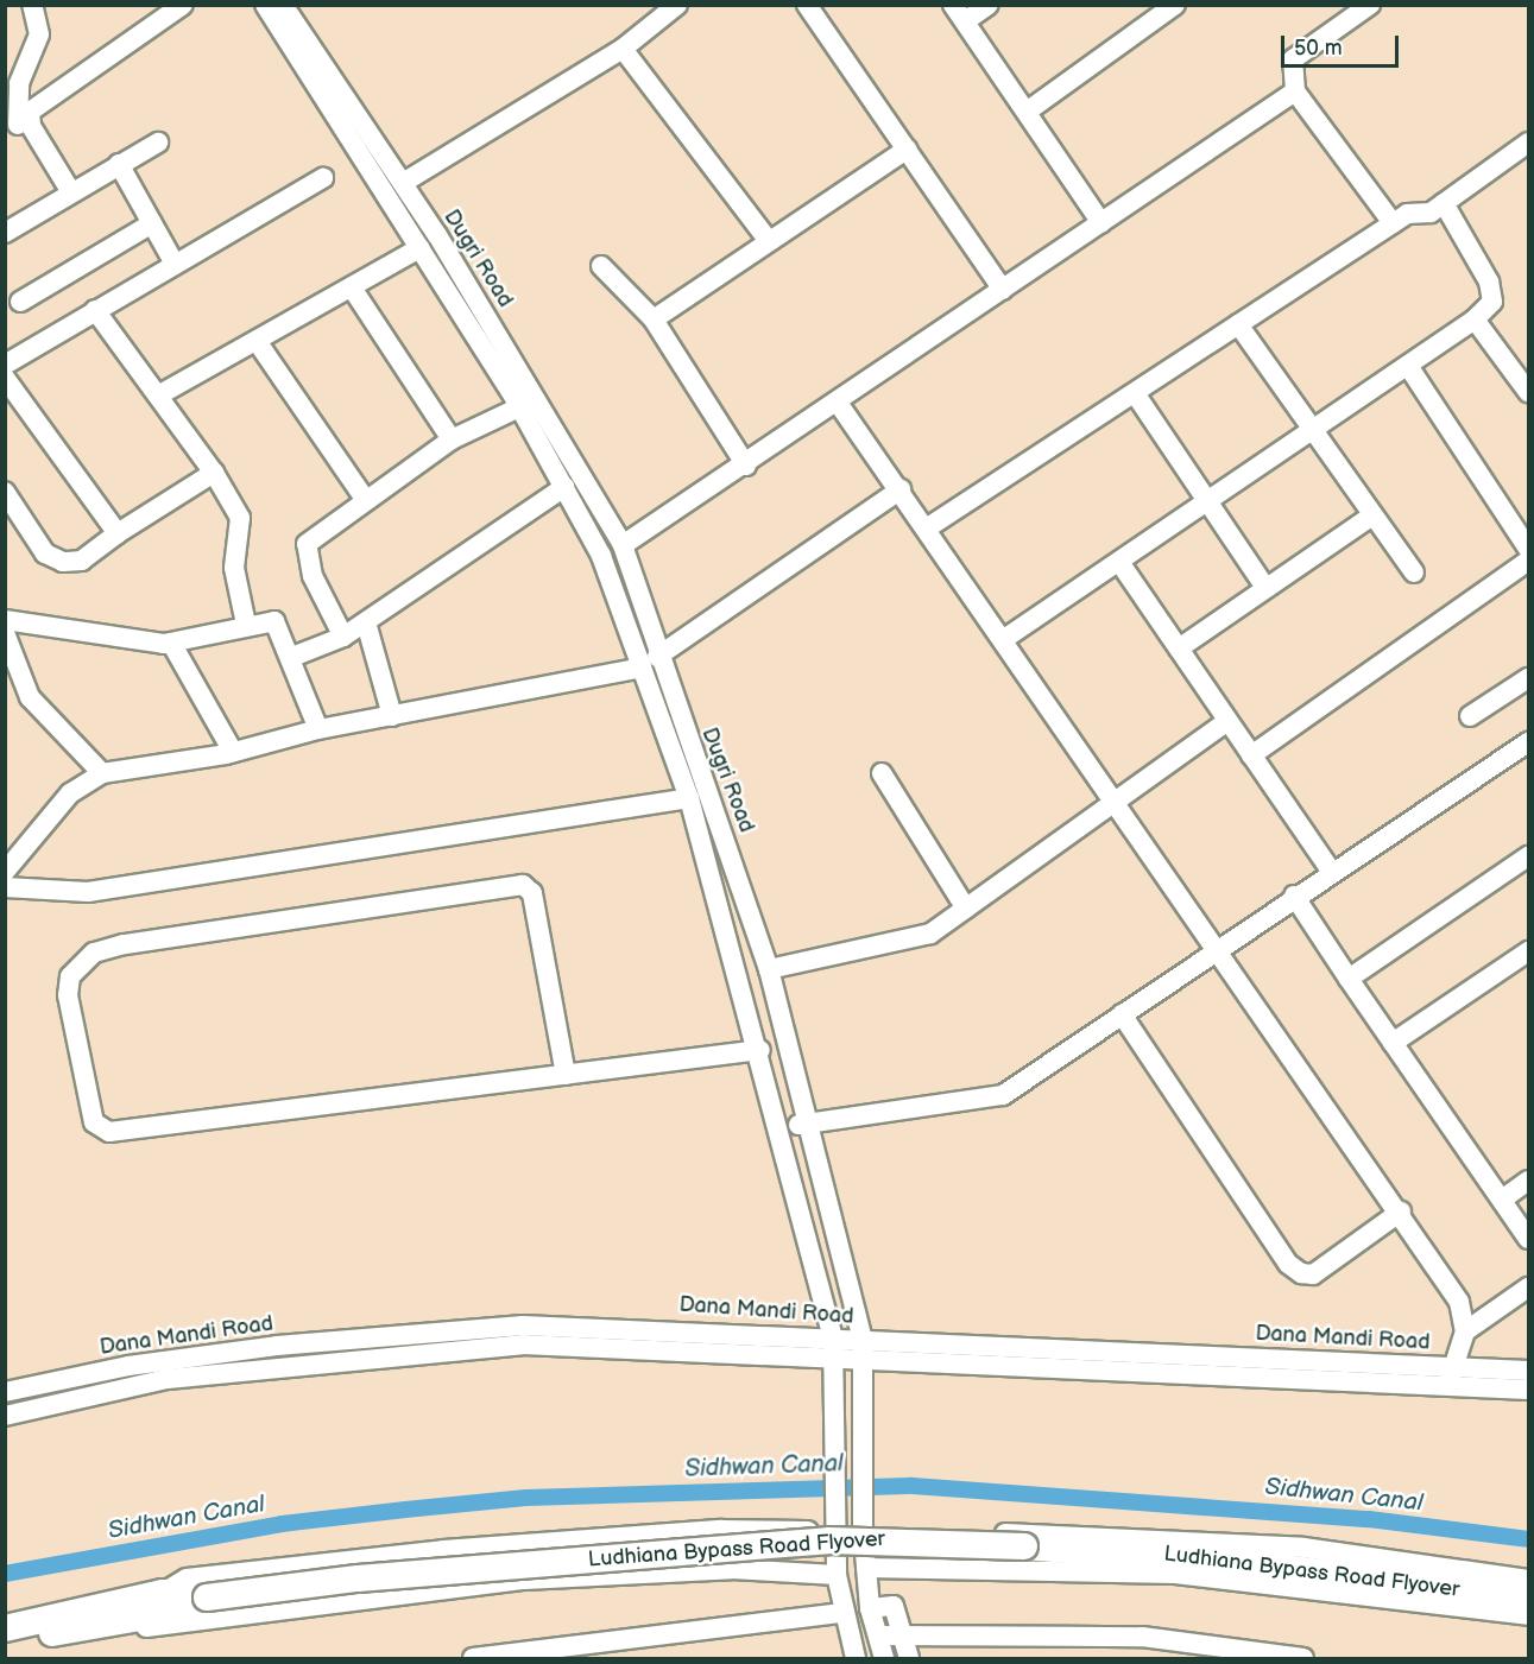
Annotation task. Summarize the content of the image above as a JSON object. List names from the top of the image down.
{
  "streets": {
    "highway": ["Ludhiana Bypass Road Flyover"],
    "street": ["Dugri Road", "Dana Mandi Road"]
  },
  "crossings": [
    ["Dugri Road", "Dana Mandi Road"]
  ],
  "water": ["Sidhwan Canal"],
  "scale_bar": "50 m"
}
